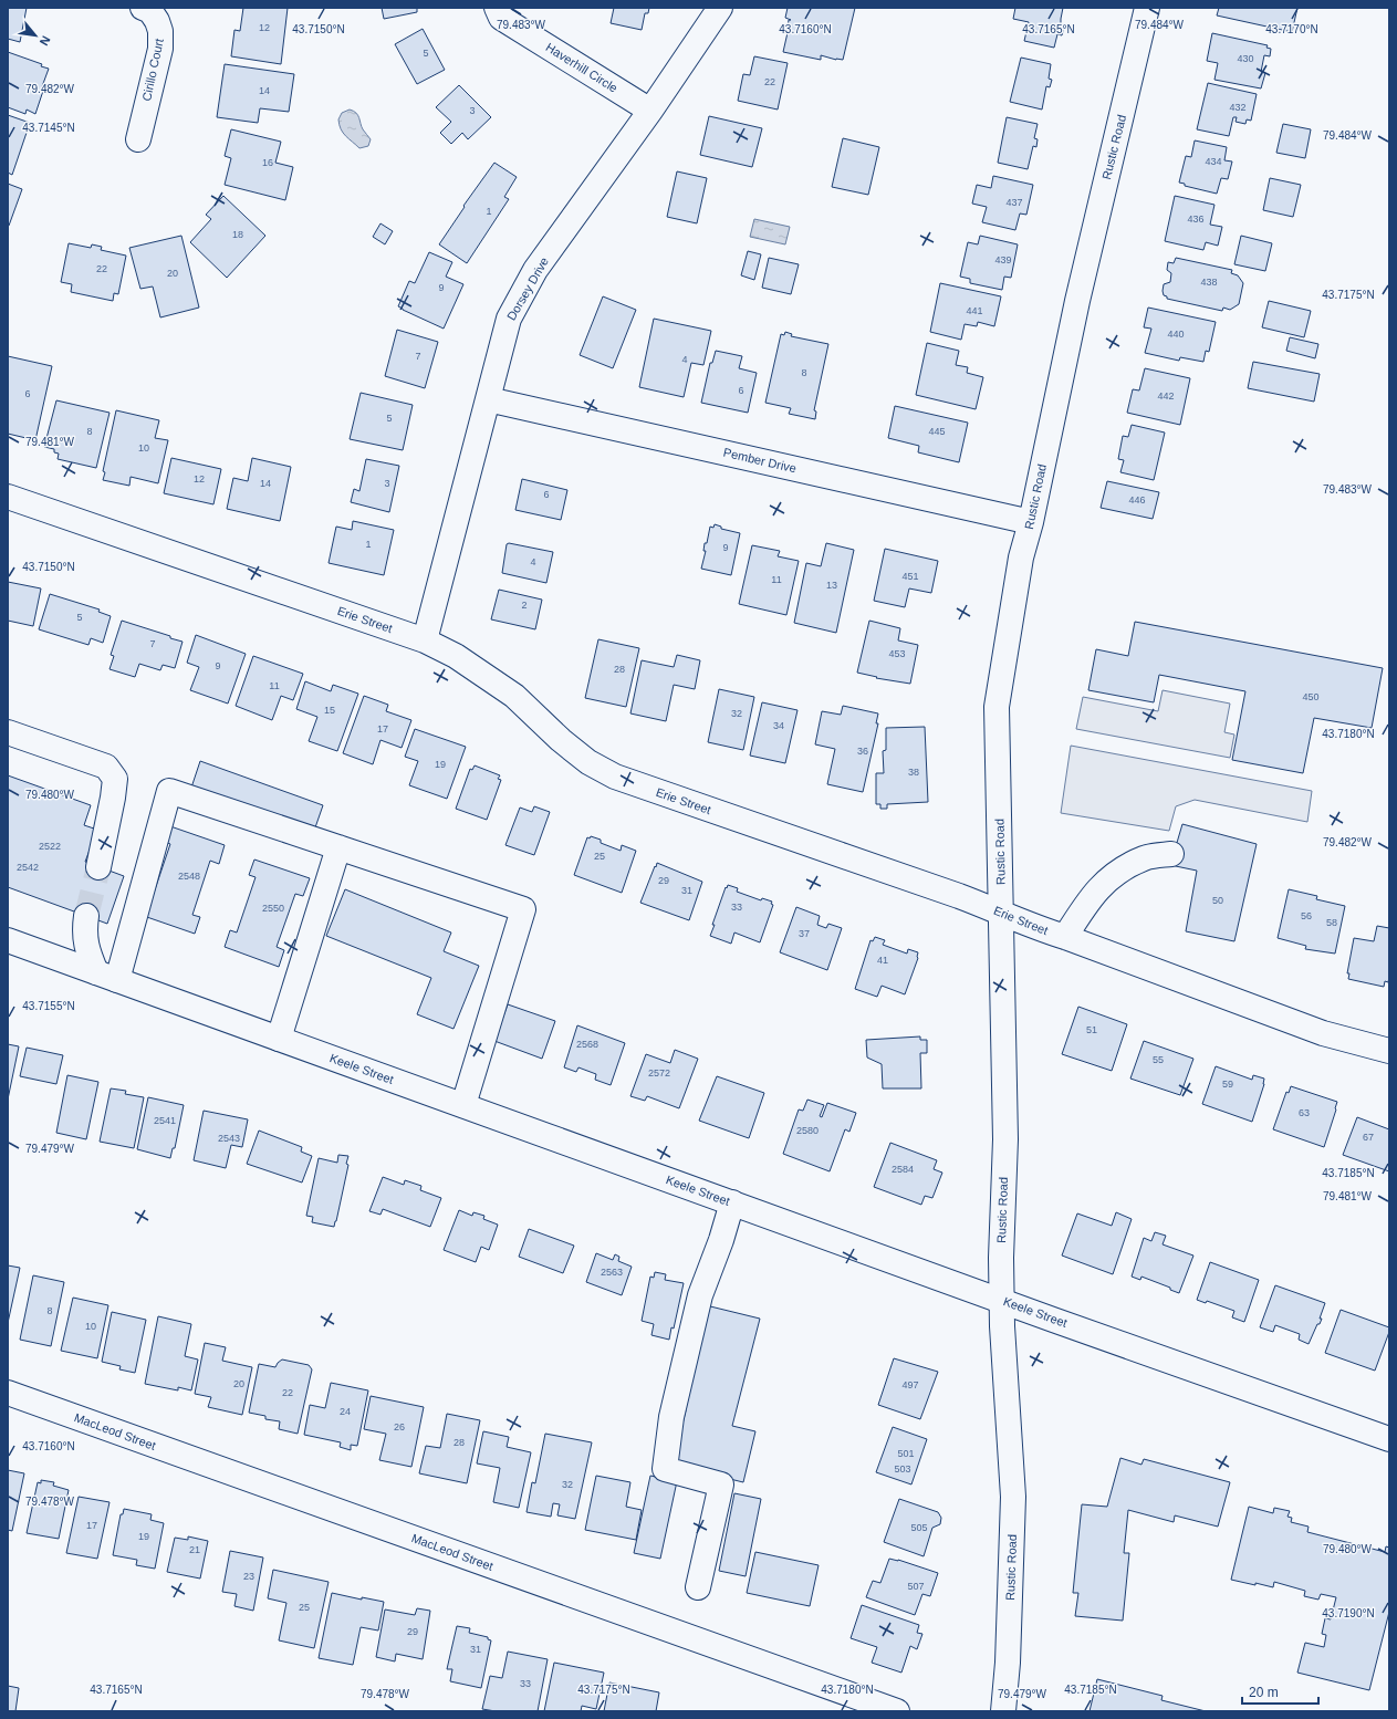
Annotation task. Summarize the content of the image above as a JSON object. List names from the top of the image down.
{
  "streets": {
    "street": [
      "Haverhill Circle",
      "Cirillo Court",
      "Rustic Road",
      "Dorsey Drive",
      "Pember Drive",
      "Erie Street",
      "Keele Street",
      "MacLeod Street"
    ]
  },
  "crossings": [
    ["Haverhill Circle", "Dorsey Drive"],
    ["Rustic Road", "Pember Drive"],
    ["Rustic Road", "Erie Street"],
    ["Rustic Road", "Keele Street"],
    ["Dorsey Drive", "Pember Drive"],
    ["Dorsey Drive", "Erie Street"]
  ],
  "house_numbers": [
    "12",
    "5",
    "430",
    "22",
    "14",
    "432",
    "3",
    "434",
    "16",
    "437",
    "1",
    "436",
    "18",
    "439",
    "22",
    "20",
    "438",
    "9",
    "441",
    "440",
    "7",
    "4",
    "8",
    "6",
    "6",
    "442",
    "5",
    "8",
    "445",
    "10",
    "12",
    "14",
    "3",
    "6",
    "446",
    "1",
    "9",
    "4",
    "451",
    "11",
    "13",
    "2",
    "5",
    "7",
    "453",
    "9",
    "28",
    "11",
    "450",
    "15",
    "32",
    "34",
    "17",
    "36",
    "19",
    "38",
    "2522",
    "25",
    "2542",
    "2548",
    "29",
    "31",
    "50",
    "33",
    "2550",
    "56",
    "58",
    "37",
    "41",
    "51",
    "2568",
    "55",
    "2572",
    "59",
    "63",
    "2541",
    "2580",
    "67",
    "2543",
    "2584",
    "2563",
    "8",
    "10",
    "20",
    "497",
    "22",
    "24",
    "26",
    "28",
    "501",
    "503",
    "32",
    "17",
    "505",
    "19",
    "21",
    "23",
    "507",
    "25",
    "29",
    "31",
    "33"
  ],
  "scale_bar": "20 m",
  "north": "bottom right",
  "coordinates": [
    "79.483°W",
    "79.484°W",
    "43.7150°N",
    "43.7160°N",
    "43.7165°N",
    "43.7170°N",
    "79.482°W",
    "43.7145°N",
    "43.7175°N",
    "79.481°W",
    "43.7180°N",
    "79.480°W",
    "43.7155°N",
    "79.479°W",
    "43.7185°N",
    "79.478°W",
    "43.7190°N"
  ]
}
